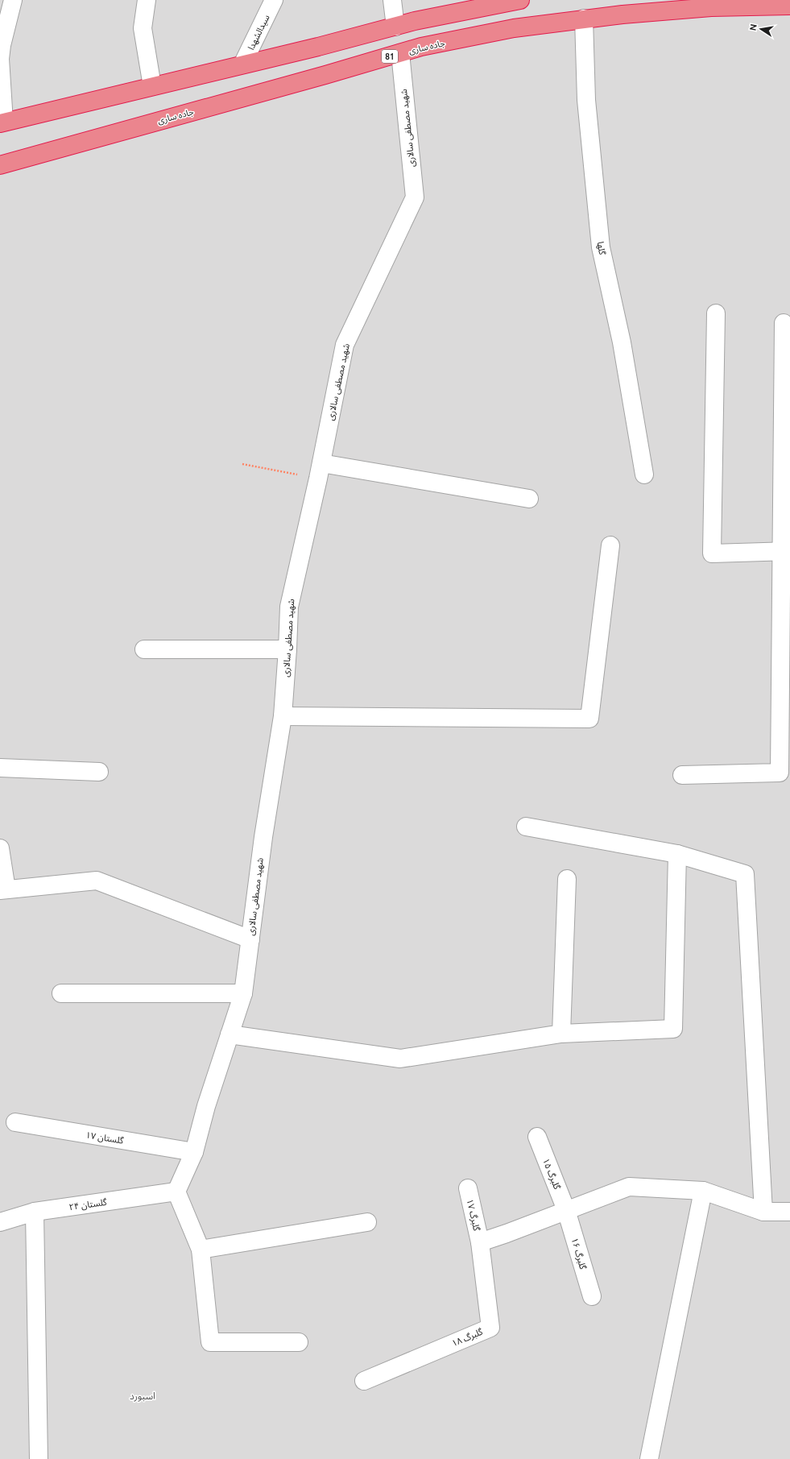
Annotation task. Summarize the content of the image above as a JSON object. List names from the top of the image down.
{
  "streets": {
    "highway": ["جاده ساری", "81"],
    "street": [
      "سیدالشهدا",
      "شهید مصطفی سالاری",
      "گلها",
      "گلستان ۱۷",
      "گلبرگ ۱۵",
      "گلستان ۲۴",
      "گلبرگ ۱۷",
      "گلبرگ ۱۶",
      "گلبرگ ۱۸"
    ]
  },
  "crossings": [
    ["جاده ساری", "شهید مصطفی سالاری"],
    ["جاده ساری", "گلها"],
    ["شهید مصطفی سالاری", "گلستان ۱۷"],
    ["شهید مصطفی سالاری", "گلستان ۲۴"],
    ["گلبرگ ۱۵", "گلبرگ ۱۶"],
    ["گلبرگ ۱۷", "گلبرگ ۱۸"]
  ],
  "districts": ["اسبورد"],
  "north": "left"
}
